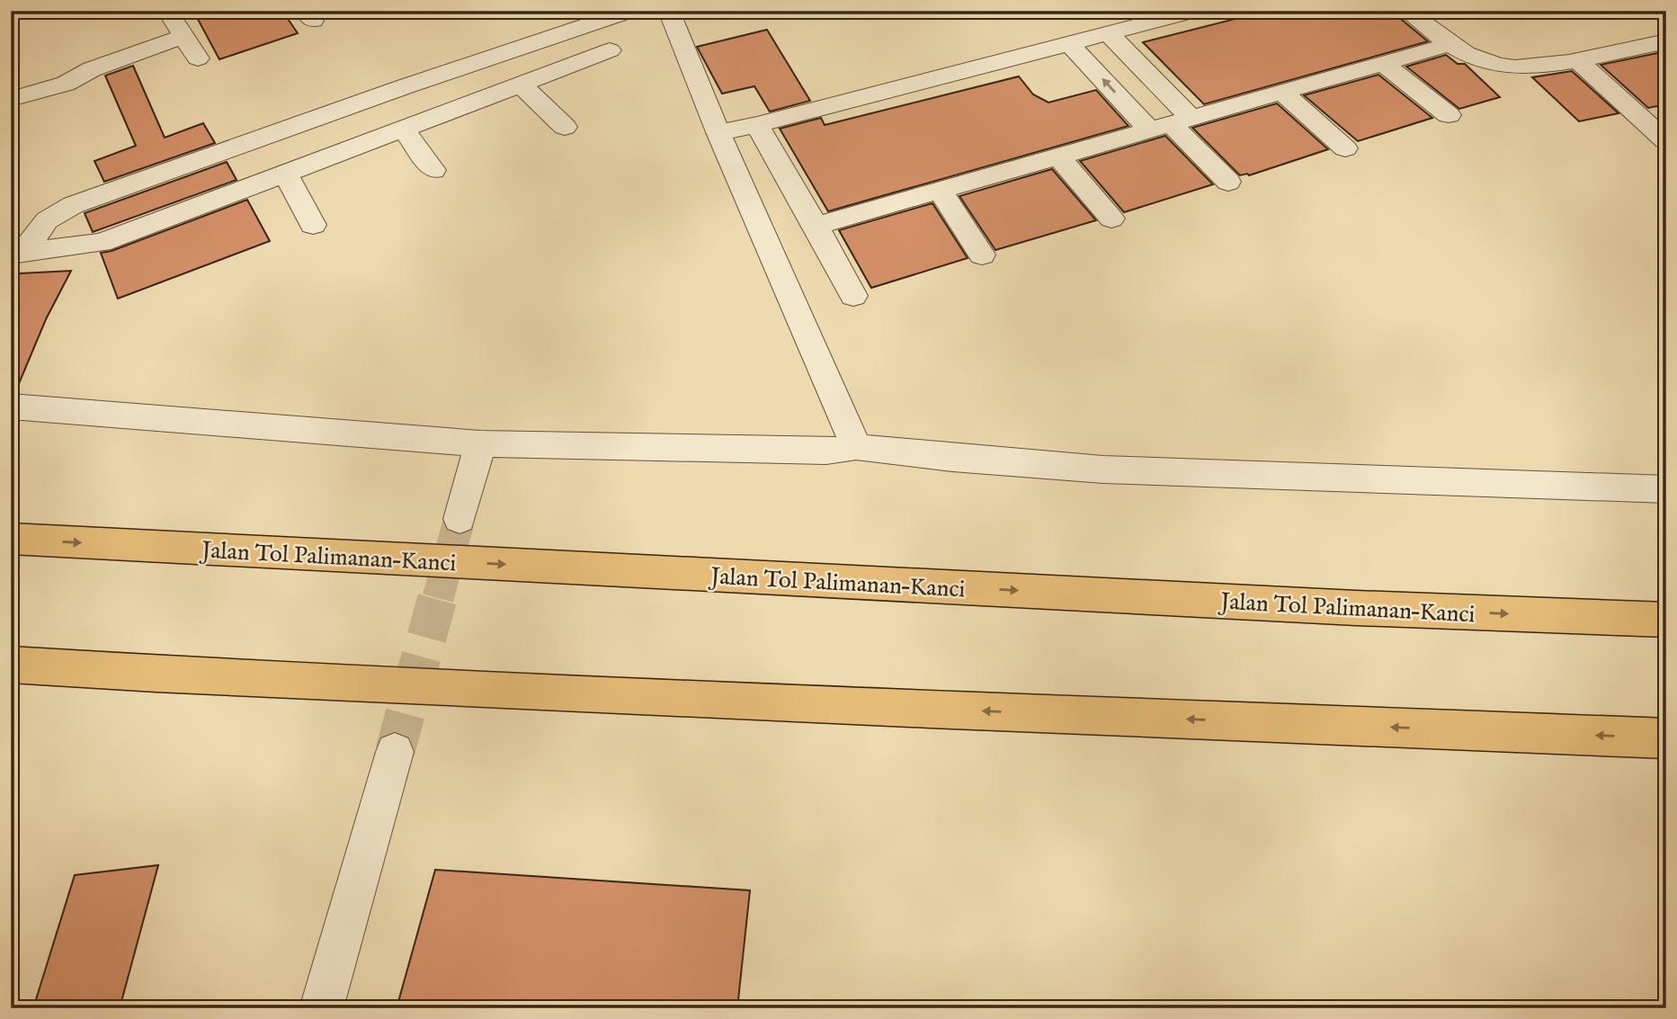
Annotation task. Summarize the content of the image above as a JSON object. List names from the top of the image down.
{
  "streets": {
    "highway": ["Jalan Tol Palimanan–Kanci"]
  }
}
